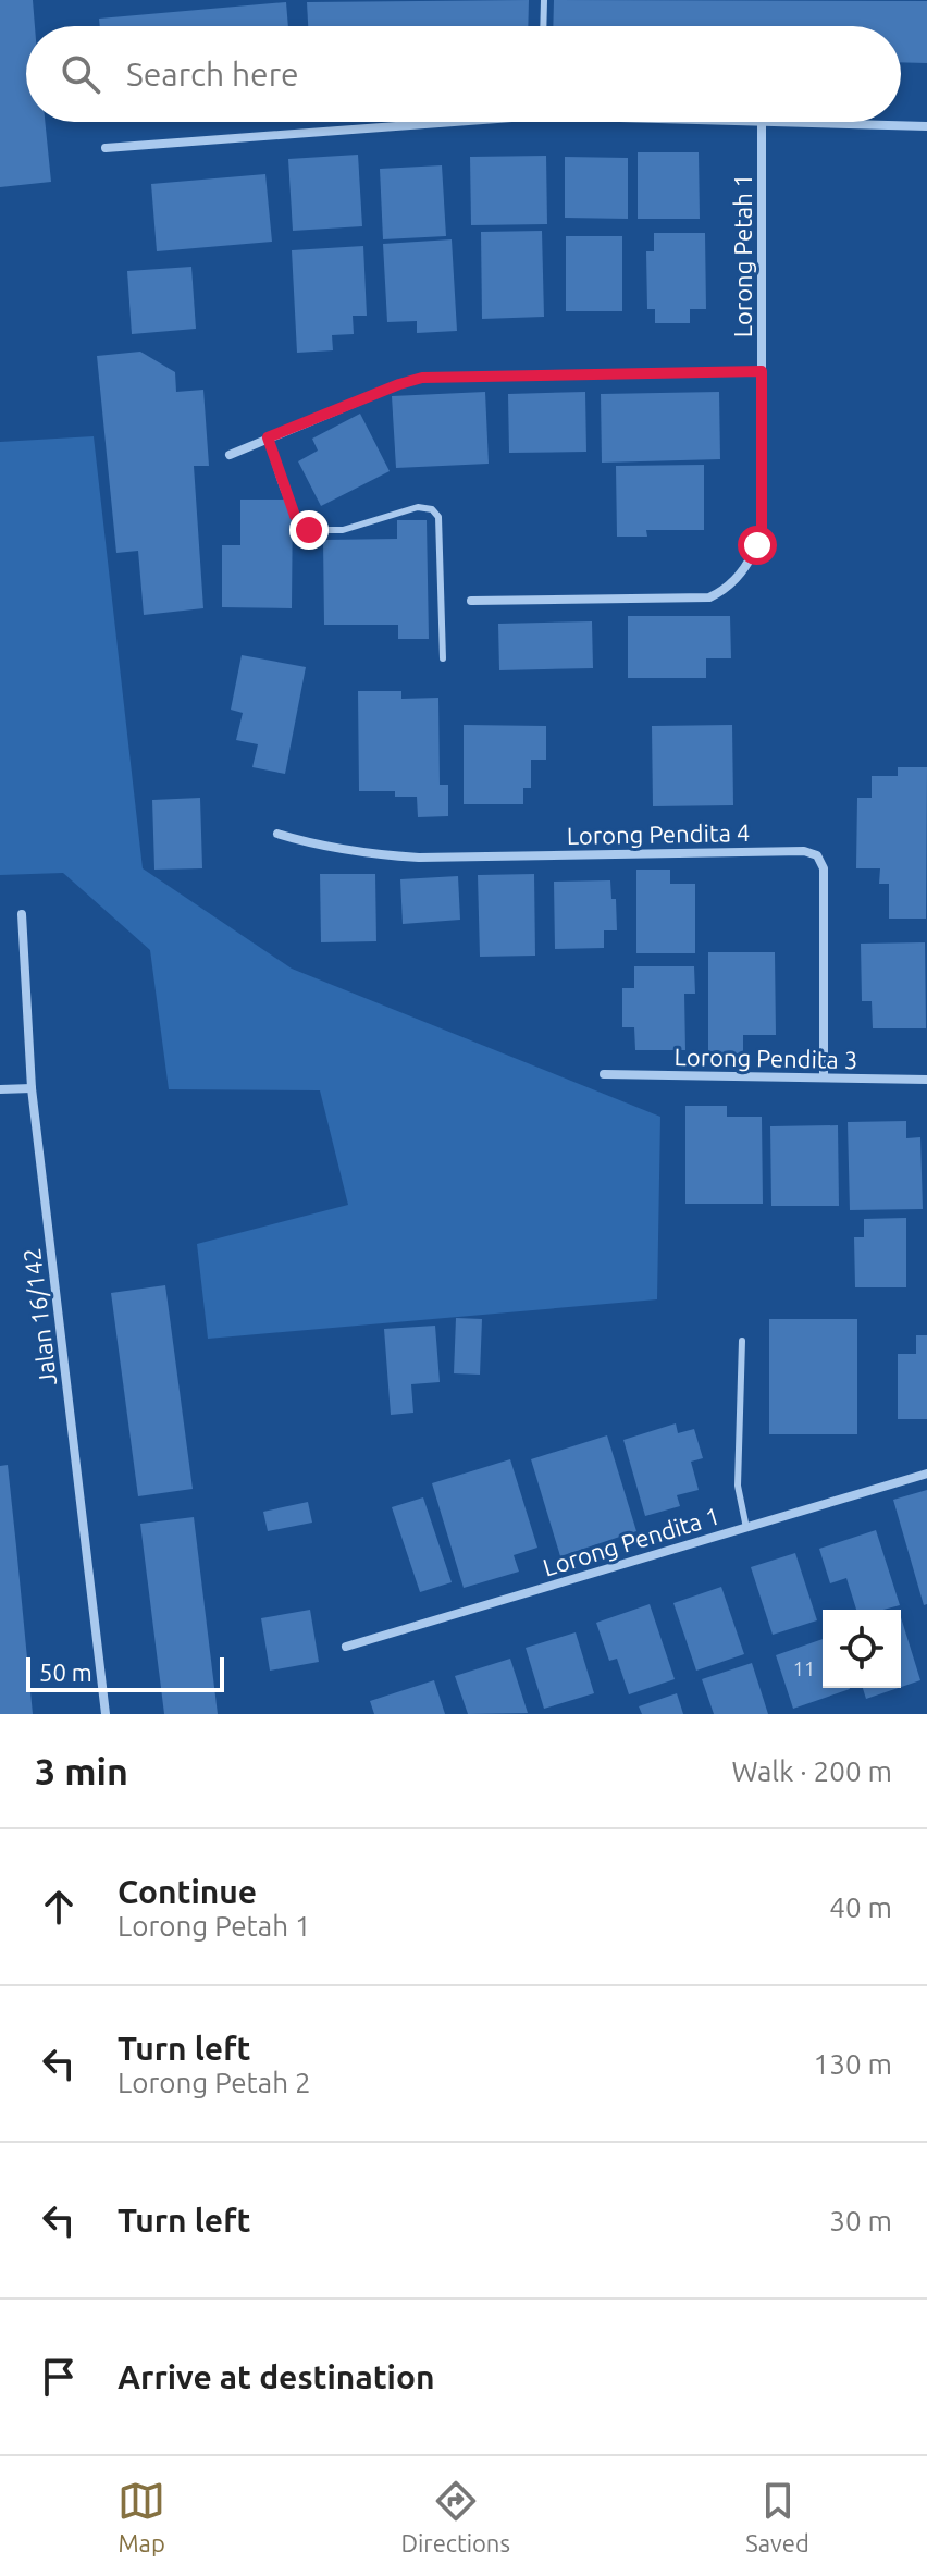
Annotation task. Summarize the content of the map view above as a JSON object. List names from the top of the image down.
{
  "streets": {
    "street": [
      "Lorong Petah 1",
      "Lorong Pendita 4",
      "Lorong Pendita 3",
      "Jalan 16/142",
      "Lorong Pendita 1"
    ]
  },
  "crossings": [
    ["Lorong Pendita 4", "Lorong Pendita 3"]
  ],
  "house_numbers": ["11"],
  "scale_bar": "50 m",
  "page": {
    "search": "Search here",
    "scale": "50 m",
    "heading": ["3 min", "Walk · 200 m"],
    "list": [
      ["Continue", "Lorong Petah 1", "40 m"],
      ["Turn left", "Lorong Petah 2", "130 m"],
      ["Turn left", "30 m"],
      "Arrive at destination"
    ],
    "nav": ["Map", "Directions", "Saved"]
  }
}
